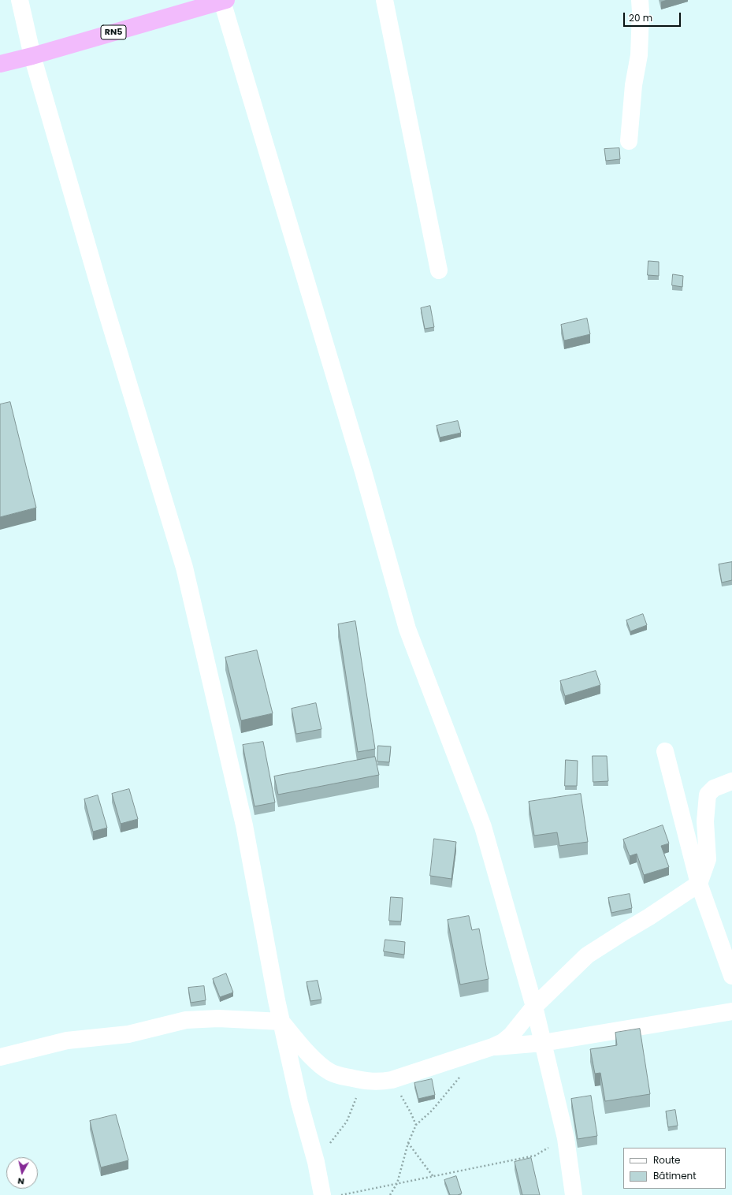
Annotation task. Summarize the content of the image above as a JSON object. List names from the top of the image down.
{
  "streets": {
    "highway": ["RN5"]
  },
  "legend": ["Route", "Bâtiment"],
  "scale_bar": "20 m",
  "north": "bottom"
}
